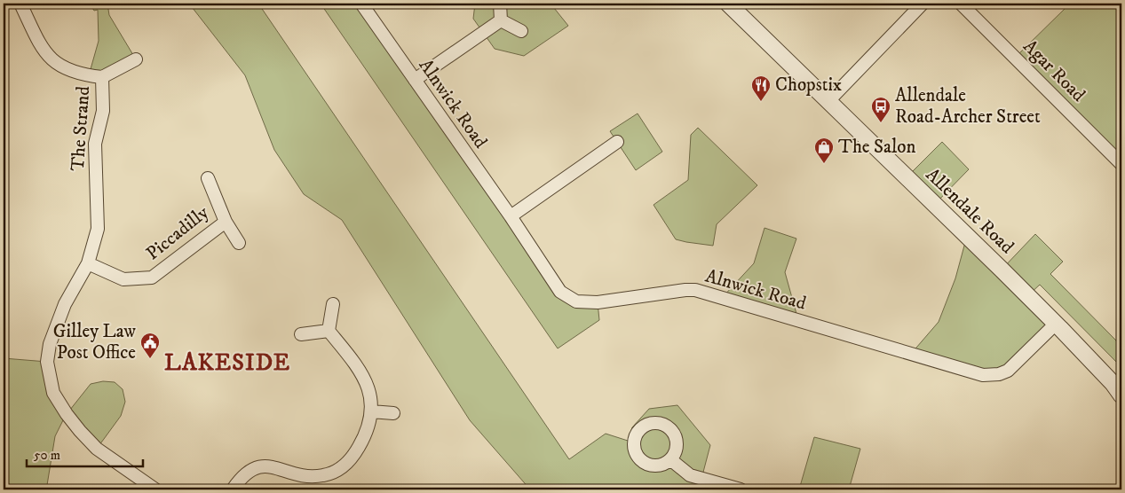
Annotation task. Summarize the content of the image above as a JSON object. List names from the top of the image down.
{
  "streets": {
    "street": [
      "Agar Road",
      "Alnwick Road",
      "The Strand",
      "Allendale Road",
      "Piccadilly"
    ]
  },
  "crossings": [
    ["Alnwick Road", "Allendale Road"],
    ["The Strand", "Piccadilly"]
  ],
  "districts": ["LAKESIDE"],
  "places": {
    "restaurant": ["Chopstix"],
    "bus stop": ["Allendale Road-Archer Street"],
    "shop": ["The Salon"],
    "public building": ["Gilley Law Post Office"]
  },
  "scale_bar": "50 m"
}
